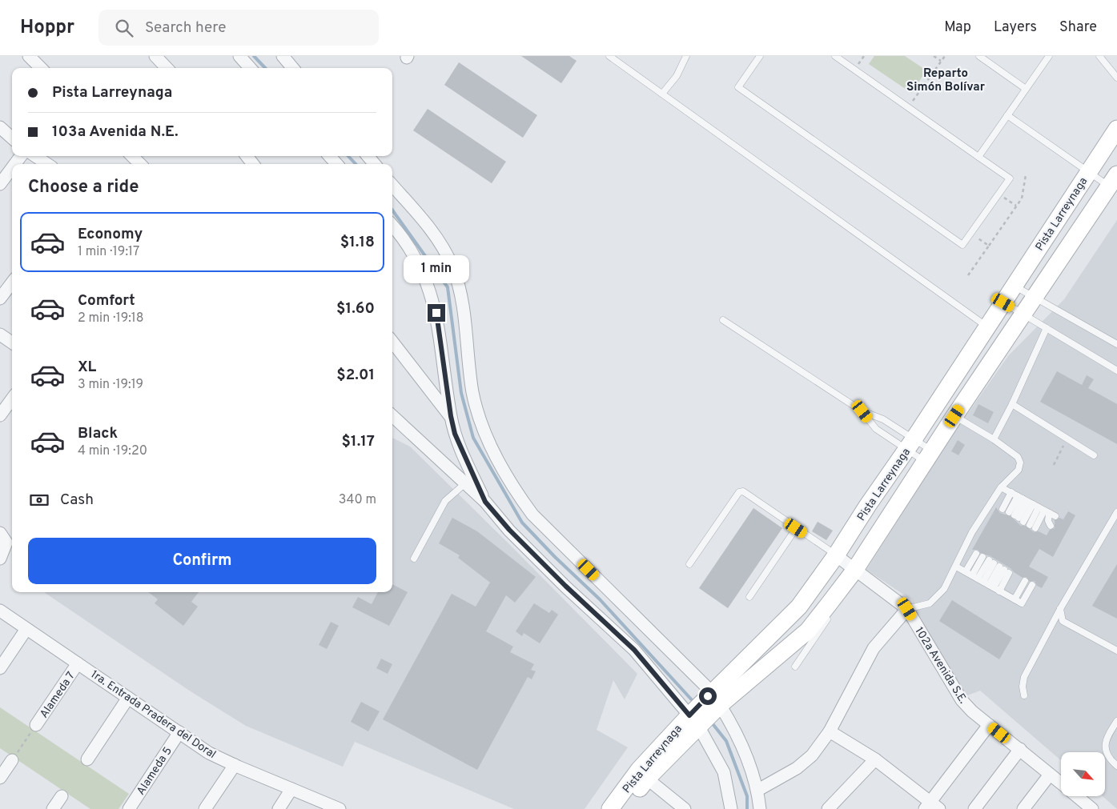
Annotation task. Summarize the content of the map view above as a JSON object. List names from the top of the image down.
{
  "streets": {
    "main road": ["Pista Larreynaga"],
    "street": [
      "102a Avenida S.E.",
      "Alameda 7",
      "1ra. Entrada Pradera del Doral",
      "Alameda 5"
    ]
  },
  "crossings": [
    ["Pista Larreynaga", "102a Avenida S.E."],
    ["Alameda 7", "1ra. Entrada Pradera del Doral"],
    ["1ra. Entrada Pradera del Doral", "Alameda 5"]
  ],
  "districts": ["Reparto Simón Bolívar"],
  "north": "bottom right",
  "page": {
    "header": "Hoppr",
    "search": "Search here",
    "nav": ["Map", "Layers", "Share"],
    "banner": ["Pista Larreynaga", "103a Avenida N.E."],
    "heading": "Choose a ride",
    "list": [
      {
        "name": "Economy",
        "note": "1 min · 19:17",
        "value": "$1.18"
      },
      {
        "name": "Comfort",
        "note": "2 min · 19:18",
        "value": "$1.60"
      },
      {
        "name": "XL",
        "note": "3 min · 19:19",
        "value": "$2.01"
      },
      {
        "name": "Black",
        "note": "4 min · 19:20",
        "value": "$1.17"
      }
    ],
    "bubble": "1 min",
    "pay": ["Cash", "340 m"],
    "buttons": "Confirm"
  }
}
